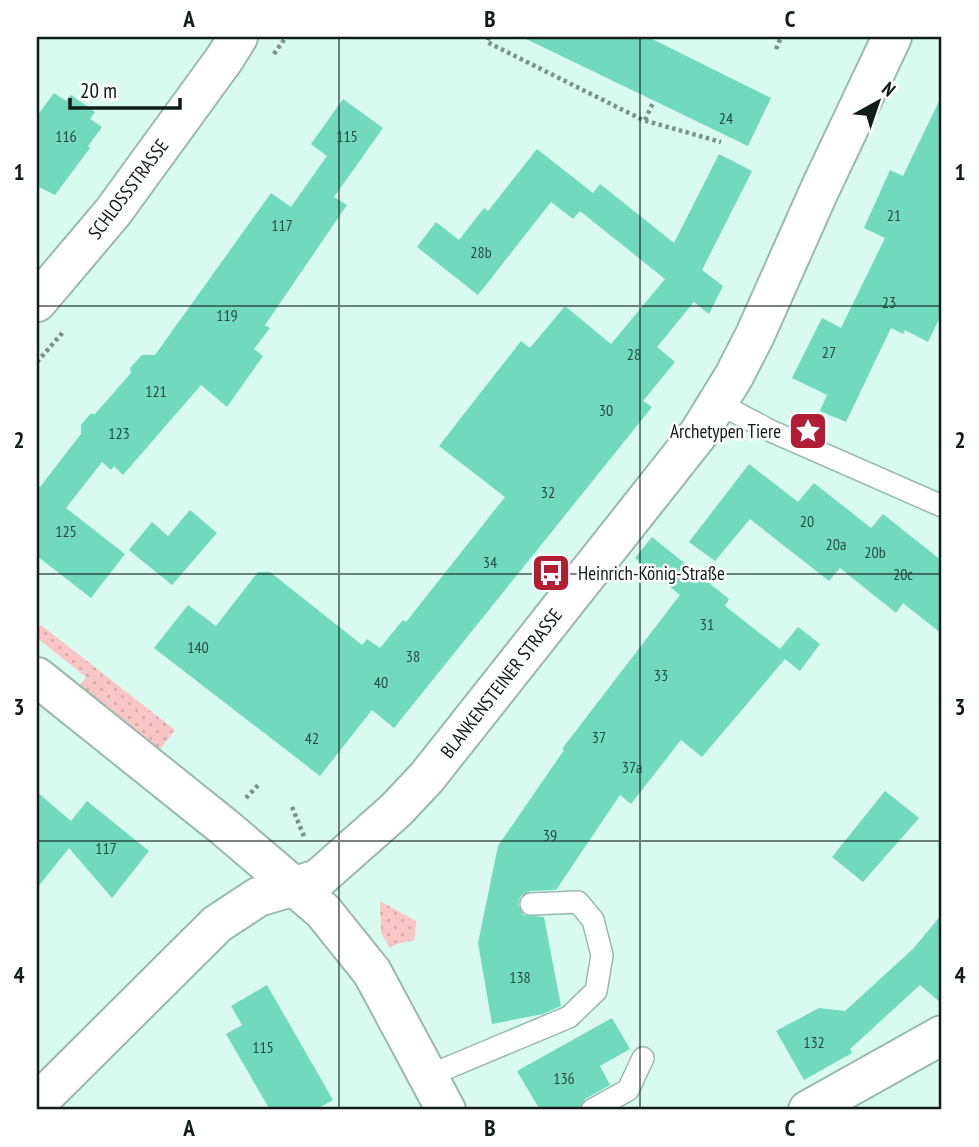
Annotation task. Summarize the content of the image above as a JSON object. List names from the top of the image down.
{
  "streets": {
    "street": ["SCHLOSSSTRASSE", "BLANKENSTEINER STRASSE"]
  },
  "places": {
    "place": ["Archetypen Tiere"],
    "bus stop": ["Heinrich-König-Straße"]
  },
  "house_numbers": [
    "24",
    "116",
    "115",
    "21",
    "117",
    "28b",
    "23",
    "119",
    "27",
    "28",
    "121",
    "30",
    "123",
    "32",
    "20",
    "125",
    "20a",
    "20b",
    "34",
    "20c",
    "31",
    "140",
    "38",
    "33",
    "40",
    "37",
    "42",
    "37a",
    "39",
    "117",
    "138",
    "132",
    "115",
    "136"
  ],
  "scale_bar": "20 m",
  "north": "top right",
  "grid": {
    "columns": ["A", "B", "C"],
    "rows": [
      "1",
      "2",
      "3",
      "4"
    ]
  }
}
